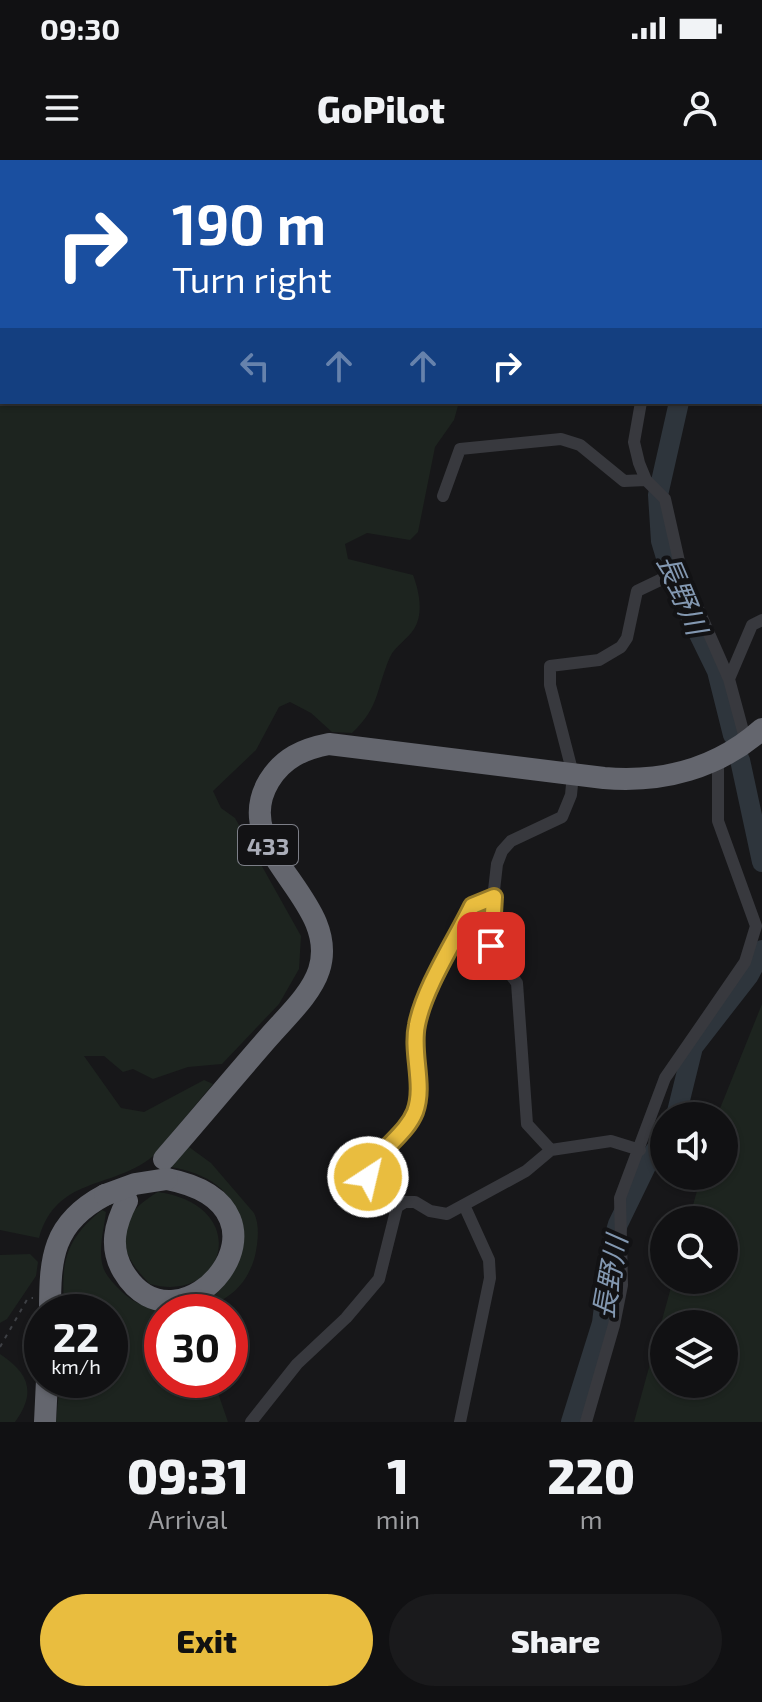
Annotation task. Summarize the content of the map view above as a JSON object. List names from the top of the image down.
{
  "streets": {
    "highway": ["433"]
  },
  "water": ["長野川"],
  "page": {
    "status": "09:30",
    "header": "GoPilot",
    "turn": ["190 m", "Turn right"],
    "speed": "22 km/h",
    "limit": "30",
    "eta": [
      "09:31",
      "Arrival",
      "1",
      "min",
      "220",
      "m"
    ],
    "buttons": ["Exit", "Share"]
  }
}
